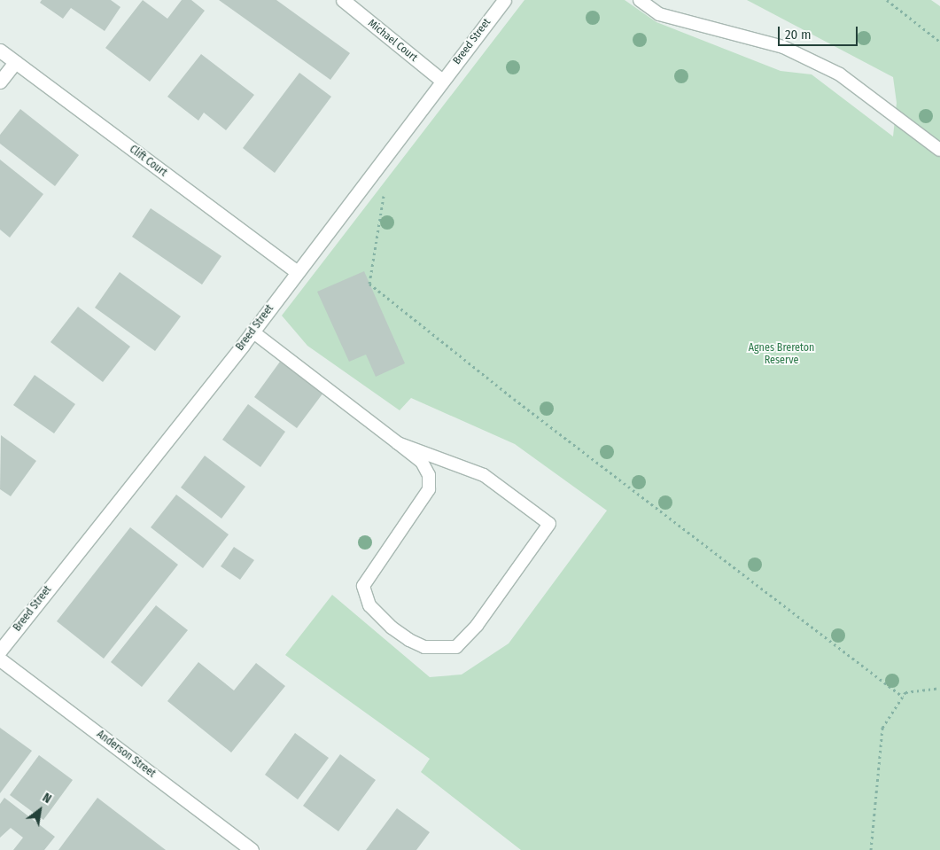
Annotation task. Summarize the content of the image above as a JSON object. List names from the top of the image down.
{
  "streets": {
    "street": [
      "Michael Court",
      "Breed Street",
      "Clift Court",
      "Anderson Street"
    ]
  },
  "crossings": [
    ["Michael Court", "Breed Street"],
    ["Breed Street", "Clift Court"]
  ],
  "parks": ["Agnes Brereton Reserve"],
  "scale_bar": "20 m",
  "north": "top right"
}
